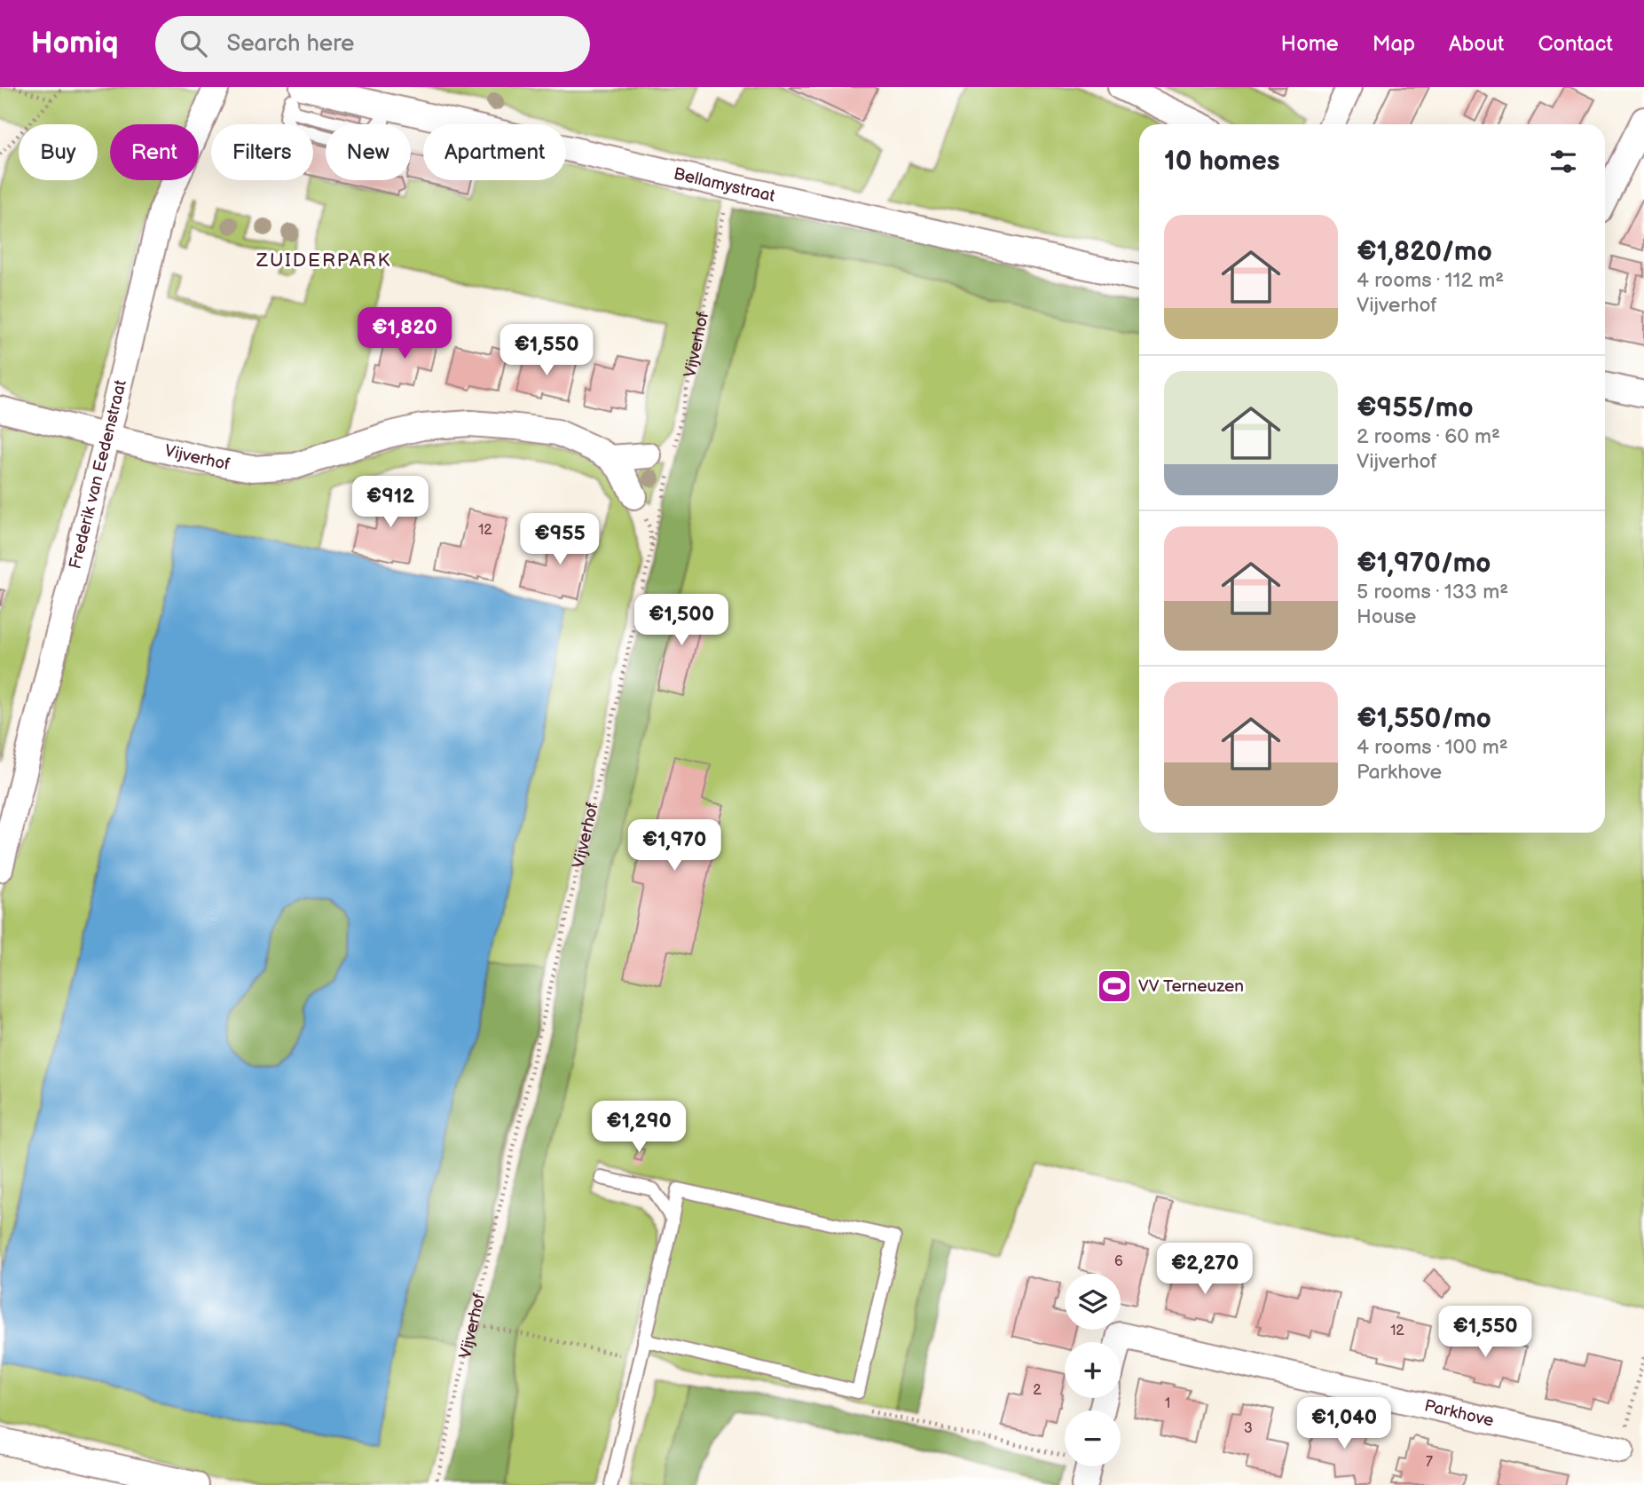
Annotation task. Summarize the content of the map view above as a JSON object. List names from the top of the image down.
{
  "streets": {
    "street": [
      "Bellamystraat",
      "Vijverhof",
      "Frederik van Eedenstraat",
      "Parkhove"
    ]
  },
  "crossings": [
    ["Bellamystraat", "Vijverhof"],
    ["Vijverhof", "Frederik van Eedenstraat"]
  ],
  "districts": ["ZUIDERPARK"],
  "places": {
    "sports": ["VV Terneuzen"]
  },
  "house_numbers": [
    "12",
    "6",
    "12",
    "2",
    "1",
    "3",
    "7"
  ],
  "page": {
    "header": "Homiq",
    "search": "Search here",
    "nav": [
      "Home",
      "Map",
      "About",
      "Contact"
    ],
    "chip": [
      "Buy",
      "Rent",
      "Filters",
      "New",
      "Apartment"
    ],
    "heading": "10 homes",
    "list": [
      {
        "name": "€1,820/mo",
        "note": "4 rooms · 112 m² · Vijverhof"
      },
      {
        "name": "€955/mo",
        "note": "2 rooms · 60 m² · Vijverhof"
      },
      {
        "name": "€1,970/mo",
        "note": "5 rooms · 133 m² · House"
      },
      {
        "name": "€1,550/mo",
        "note": "4 rooms · 100 m² · Parkhove"
      }
    ],
    "price": [
      "€1,820",
      "€1,550",
      "€912",
      "€955",
      "€1,500",
      "€1,970",
      "€1,290",
      "€2,270",
      "€1,550",
      "€1,040"
    ],
    "map_buttons": ["+", "−"]
  }
}
